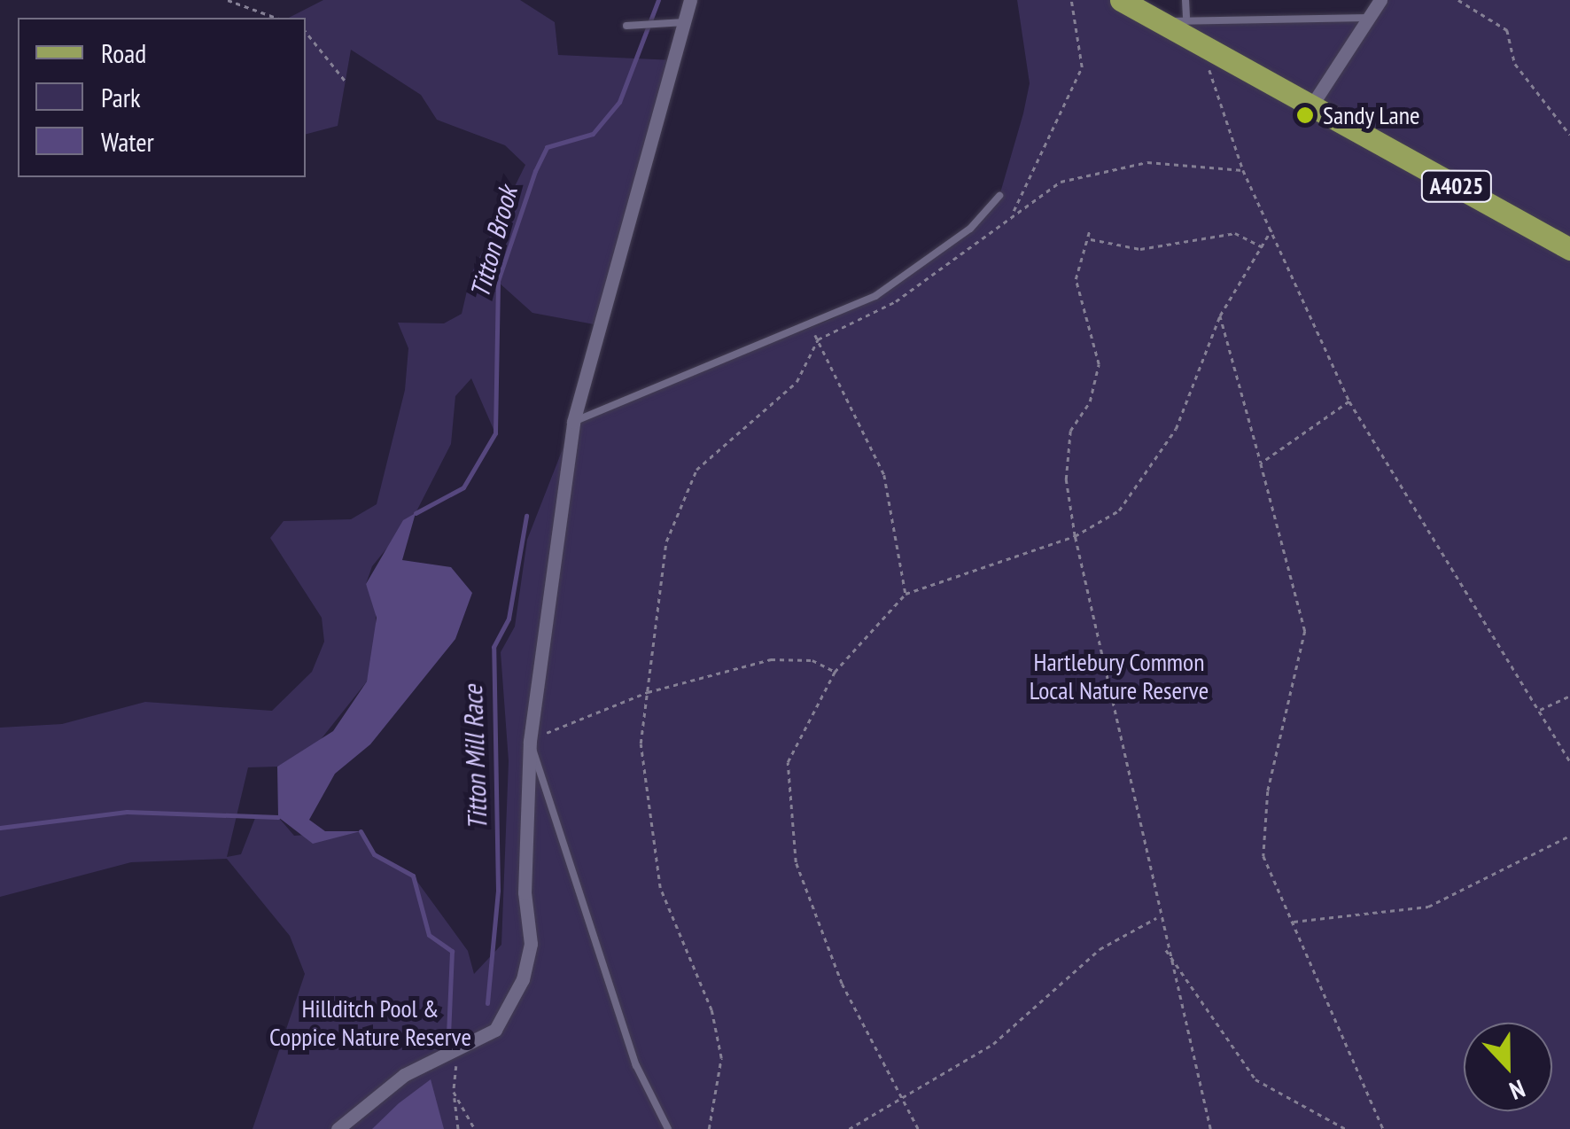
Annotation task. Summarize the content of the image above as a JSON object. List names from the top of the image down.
{
  "streets": {
    "main road": ["A4025"]
  },
  "water": ["Titton Brook", "Titton Mill Race"],
  "parks": ["Hartlebury Common Local Nature Reserve", "Hillditch Pool & Coppice Nature Reserve"],
  "places": ["Sandy Lane"],
  "legend": ["Road", "Park", "Water"],
  "north": "bottom"
}
